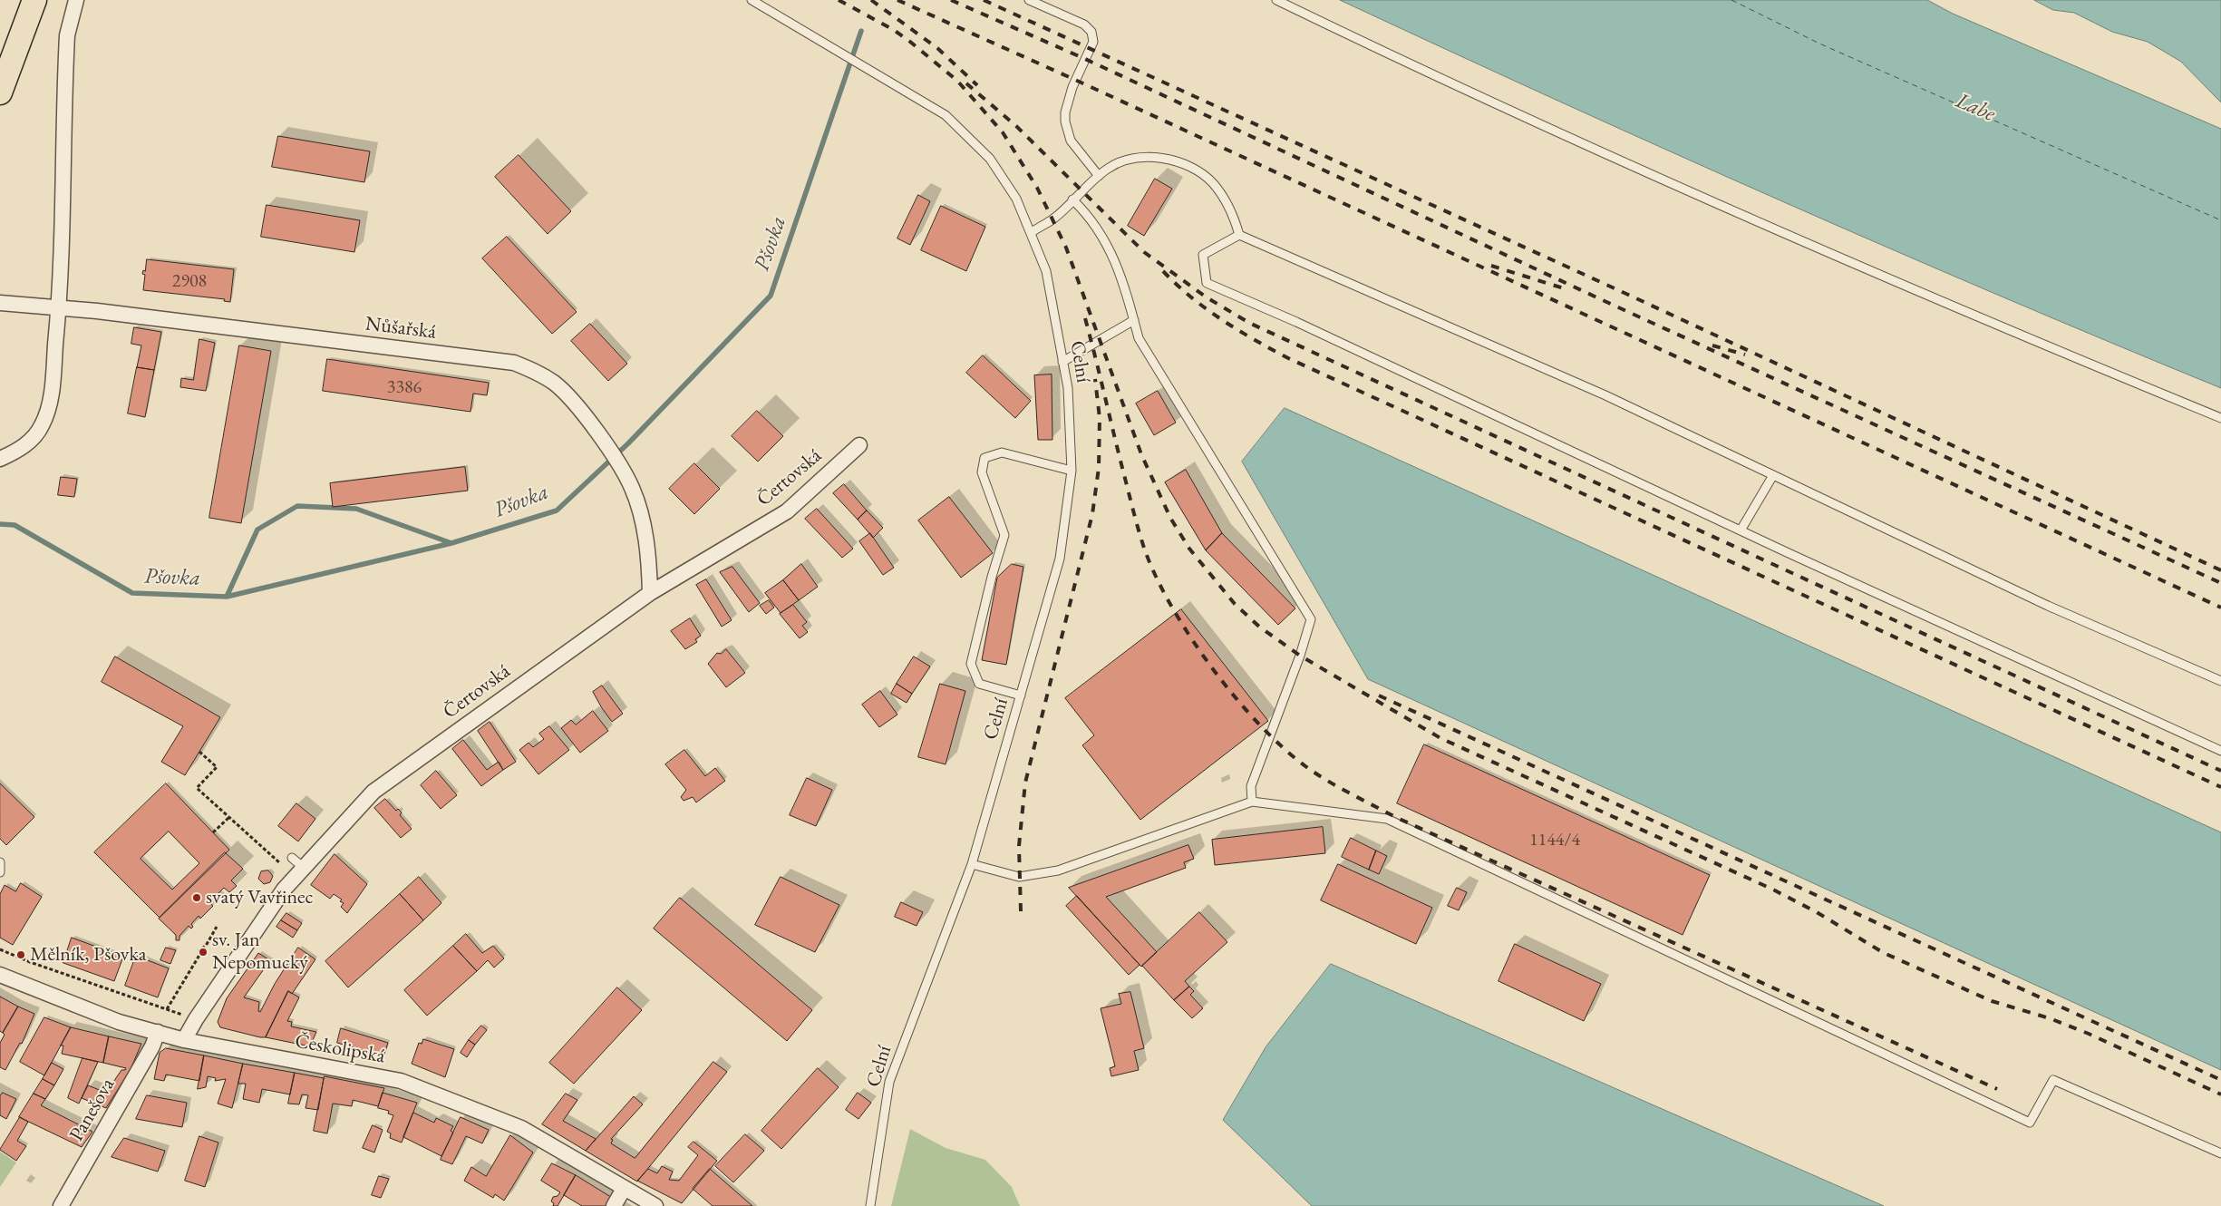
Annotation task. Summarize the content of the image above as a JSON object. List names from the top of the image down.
{
  "streets": {
    "street": [
      "Nůšařská",
      "Čertovská",
      "Českolipská",
      "Panešova"
    ],
    "lane": ["Celní"]
  },
  "crossings": [
    ["Nůšařská", "Čertovská"],
    ["Čertovská", "Českolipská"],
    ["Českolipská", "Panešova"]
  ],
  "water": ["Labe", "Pšovka"],
  "places": ["svatý Vavřinec", "sv. Jan Nepomucký", "Mělník, Pšovka"],
  "house_numbers": ["2908", "3386", "1144/4"]
}
